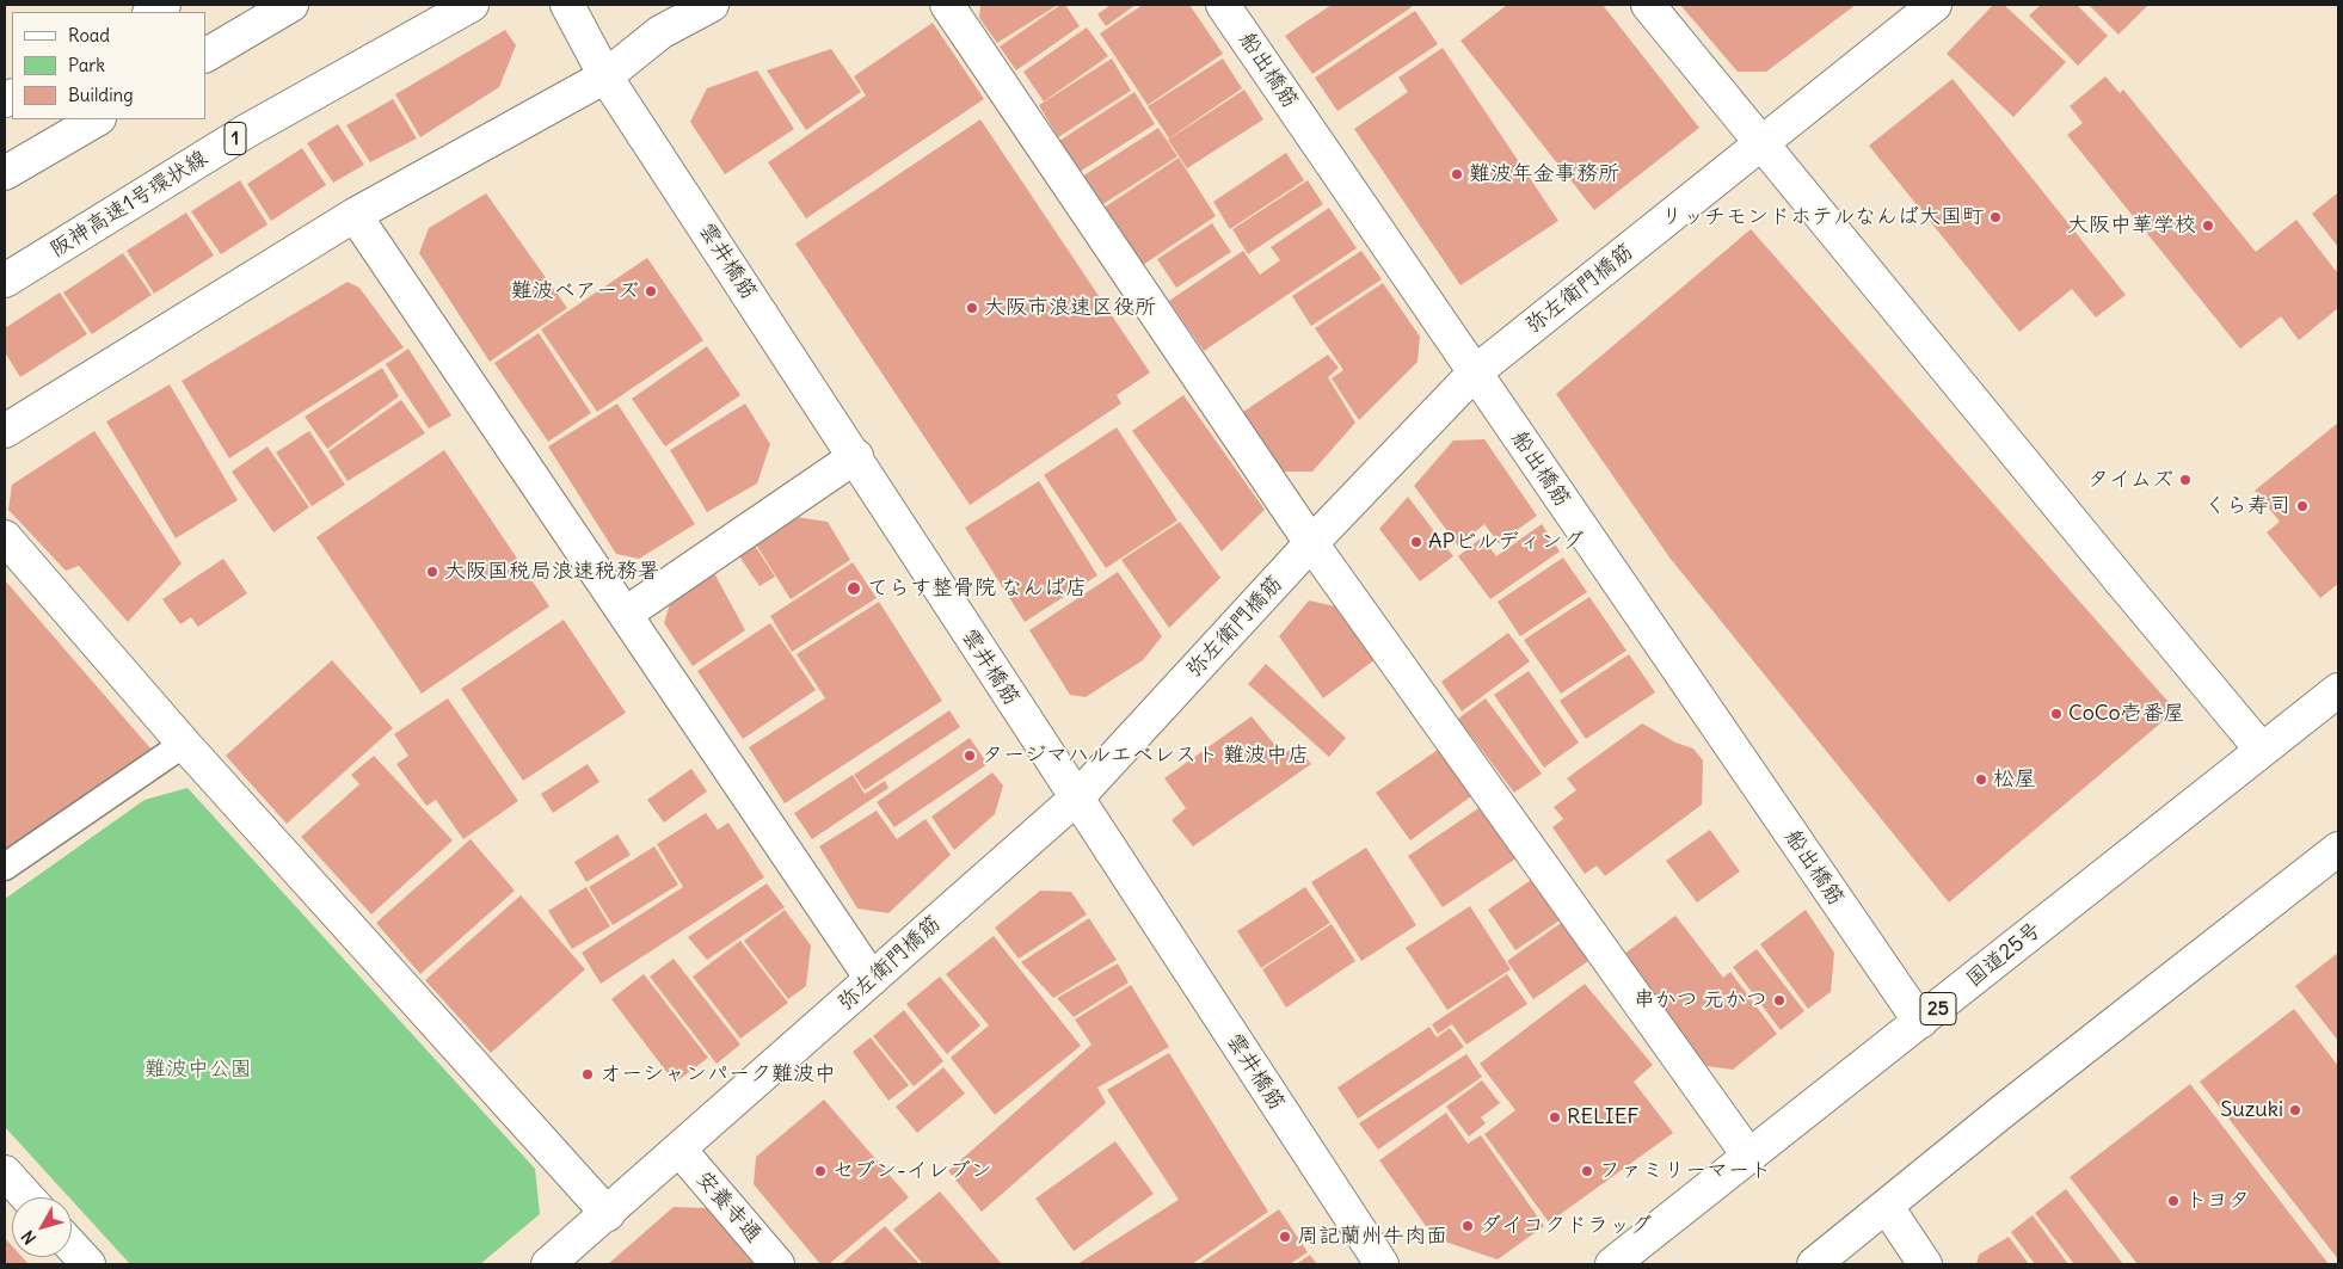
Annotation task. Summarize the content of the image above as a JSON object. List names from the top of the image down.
{
  "streets": {
    "main road": [
      "船出橋筋",
      "1",
      "阪神高速1号環状線",
      "雲井橋筋",
      "弥左衛門橋筋",
      "国道25号",
      "25",
      "安養寺通"
    ]
  },
  "crossings": [
    ["船出橋筋", "弥左衛門橋筋"],
    ["船出橋筋", "国道25号"],
    ["雲井橋筋", "弥左衛門橋筋"],
    ["弥左衛門橋筋", "安養寺通"]
  ],
  "parks": ["難波中公園"],
  "places": [
    "難波年金事務所",
    "リッチモンドホテルなんば大国町",
    "大阪中華学校",
    "難波ベアーズ",
    "大阪市浪速区役所",
    "タイムズ",
    "くら寿司",
    "APビルディング",
    "大阪国税局浪速税務署",
    "てらす整骨院 なんば店",
    "CoCo壱番屋",
    "タージマハルエベレスト 難波中店",
    "松屋",
    "串かつ 元かつ",
    "オーシャンパーク難波中",
    "Suzuki",
    "RELIEF",
    "セブン-イレブン",
    "ファミリーマート",
    "トヨタ",
    "ダイコクドラッグ",
    "周記蘭州牛肉面"
  ],
  "legend": ["Road", "Park", "Building"],
  "north": "bottom left"
}
